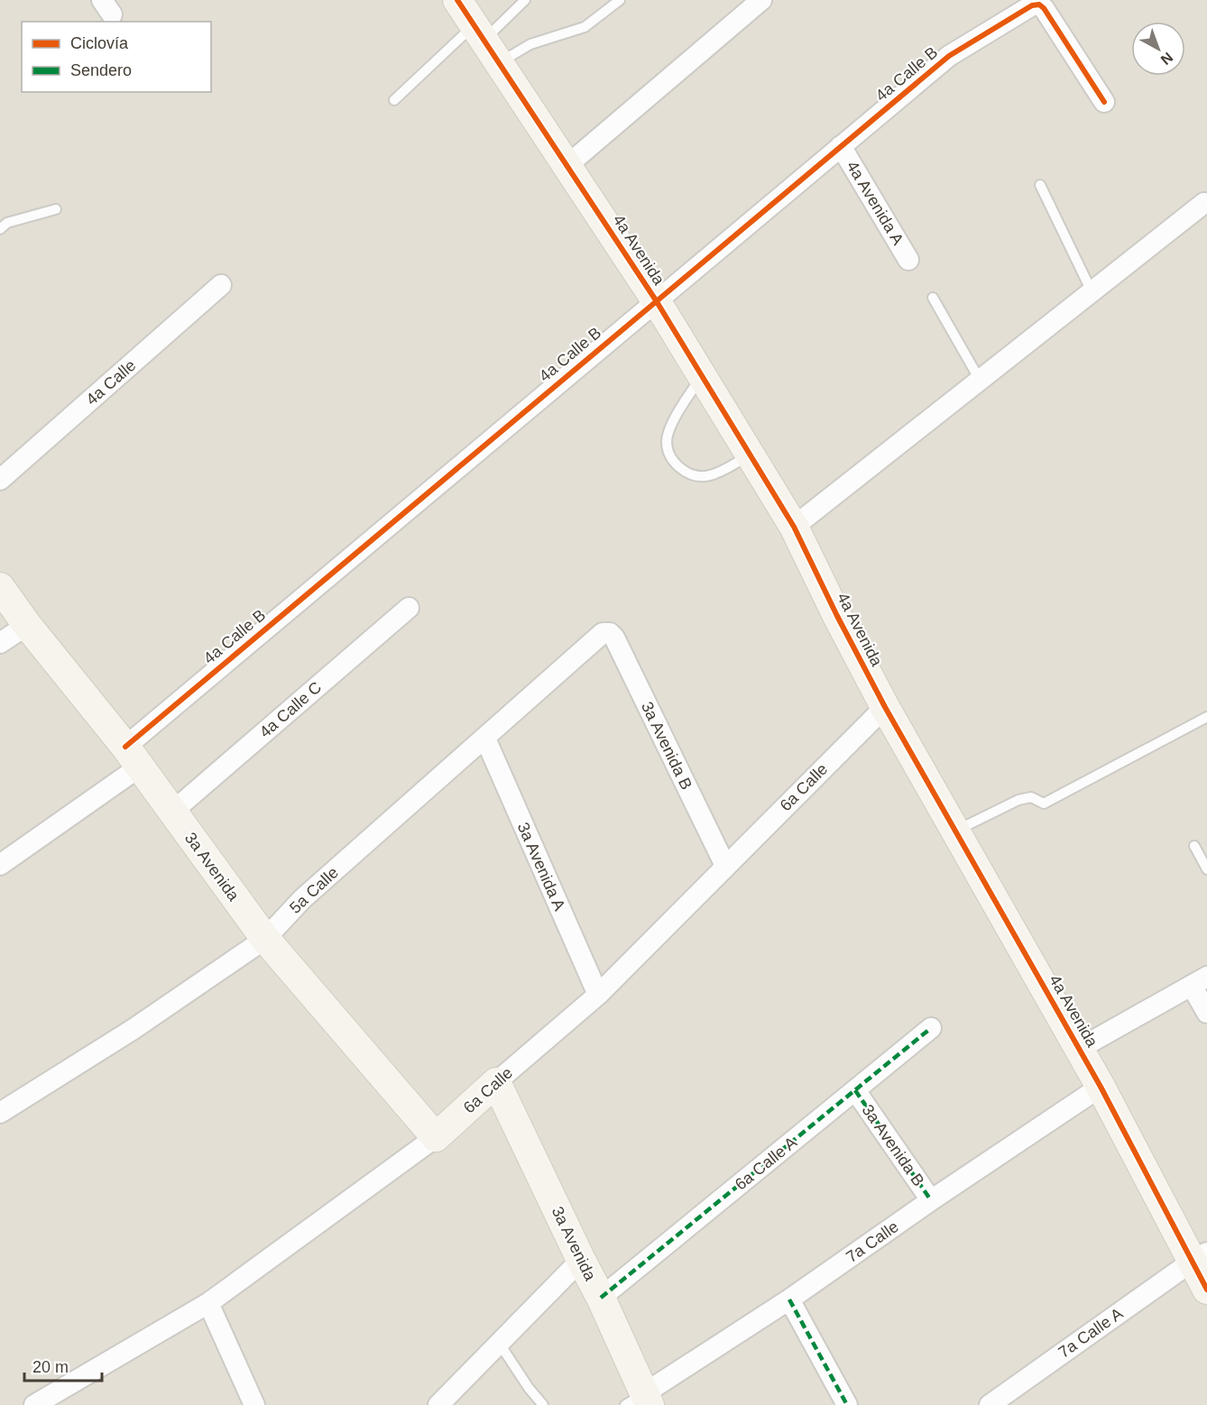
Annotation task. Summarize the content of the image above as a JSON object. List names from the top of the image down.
{
  "streets": {
    "street": [
      "4a Calle B",
      "4a Avenida A",
      "4a Avenida",
      "4a Calle",
      "4a Calle C",
      "3a Avenida B",
      "6a Calle",
      "3a Avenida",
      "3a Avenida A",
      "5a Calle",
      "6a Calle A",
      "7a Calle",
      "7a Calle A"
    ]
  },
  "crossings": [
    ["4a Calle B", "4a Avenida A"],
    ["4a Calle B", "4a Avenida"],
    ["4a Calle B", "3a Avenida"],
    ["4a Avenida", "6a Calle"],
    ["4a Avenida", "7a Calle"],
    ["4a Avenida", "7a Calle A"],
    ["4a Calle C", "3a Avenida"],
    ["3a Avenida B", "6a Calle"],
    ["3a Avenida B", "5a Calle"],
    ["3a Avenida B", "6a Calle A"],
    ["3a Avenida B", "7a Calle"],
    ["6a Calle", "3a Avenida"],
    ["6a Calle", "3a Avenida A"],
    ["3a Avenida", "5a Calle"],
    ["3a Avenida", "6a Calle A"],
    ["3a Avenida", "7a Calle"],
    ["3a Avenida A", "5a Calle"]
  ],
  "legend": ["Ciclovía", "Sendero"],
  "scale_bar": "20 m",
  "north": "bottom right"
}
